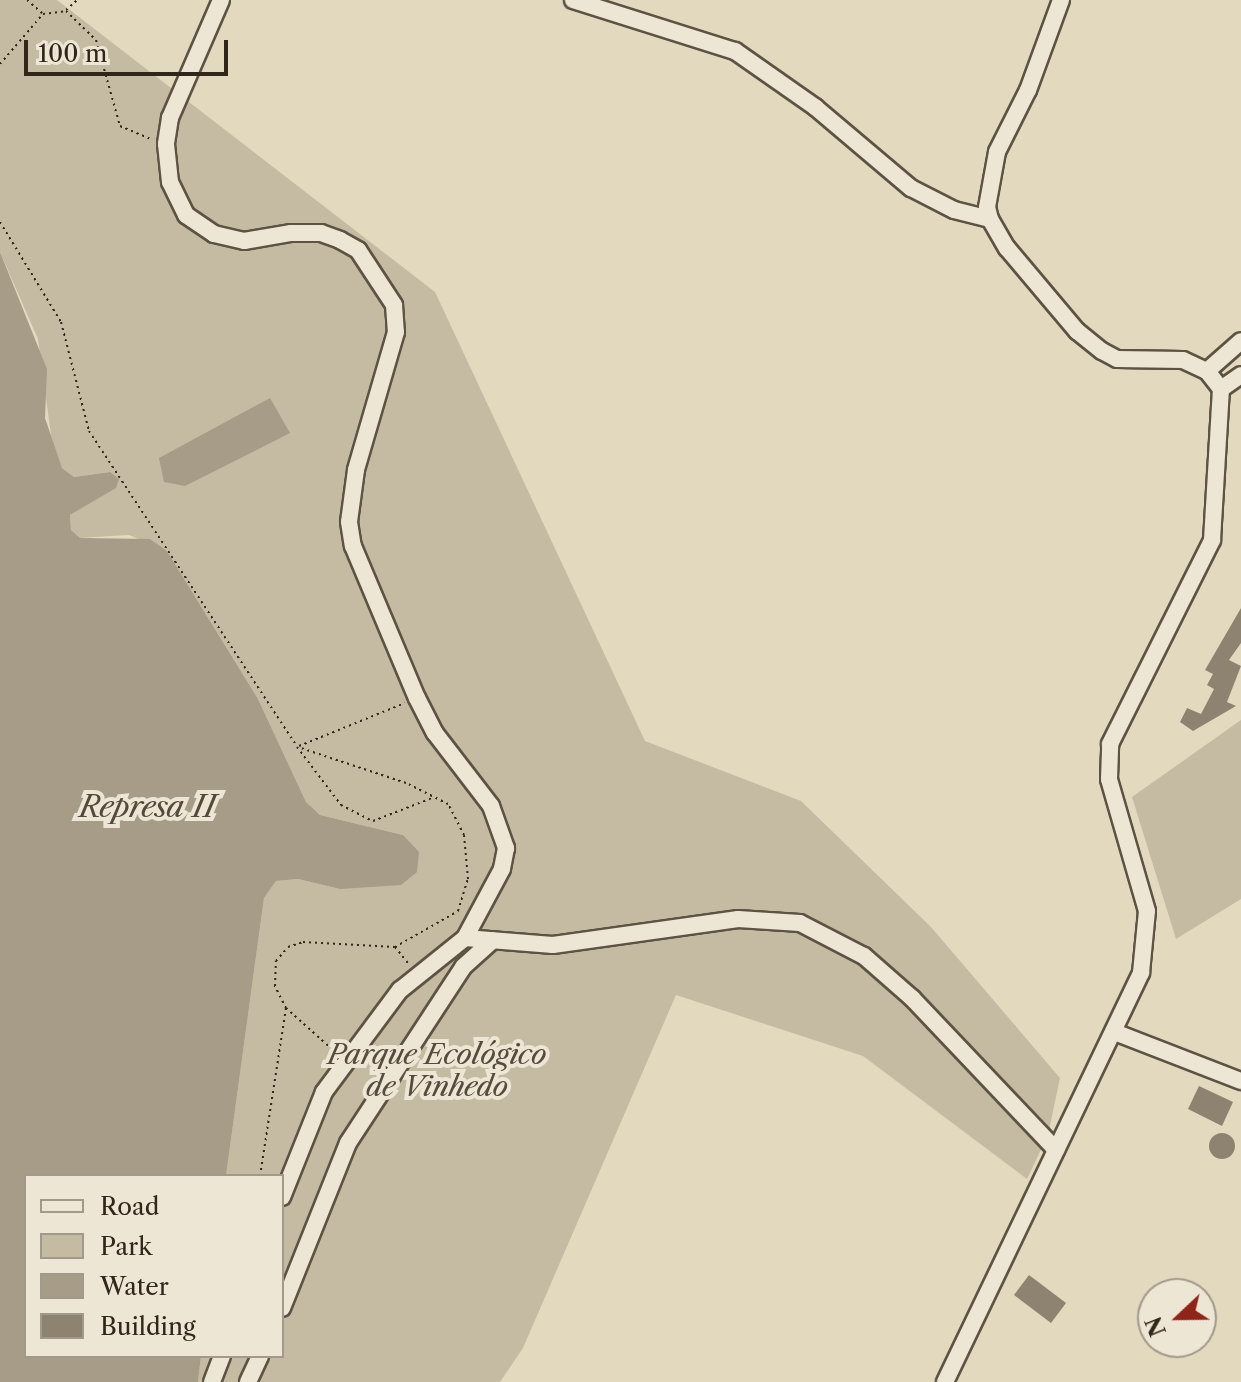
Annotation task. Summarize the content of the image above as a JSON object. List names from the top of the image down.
{
  "water": ["Represa II"],
  "parks": ["Parque Ecológico de Vinhedo"],
  "legend": [
    "Road",
    "Park",
    "Water",
    "Building"
  ],
  "scale_bar": "100 m",
  "north": "left"
}
